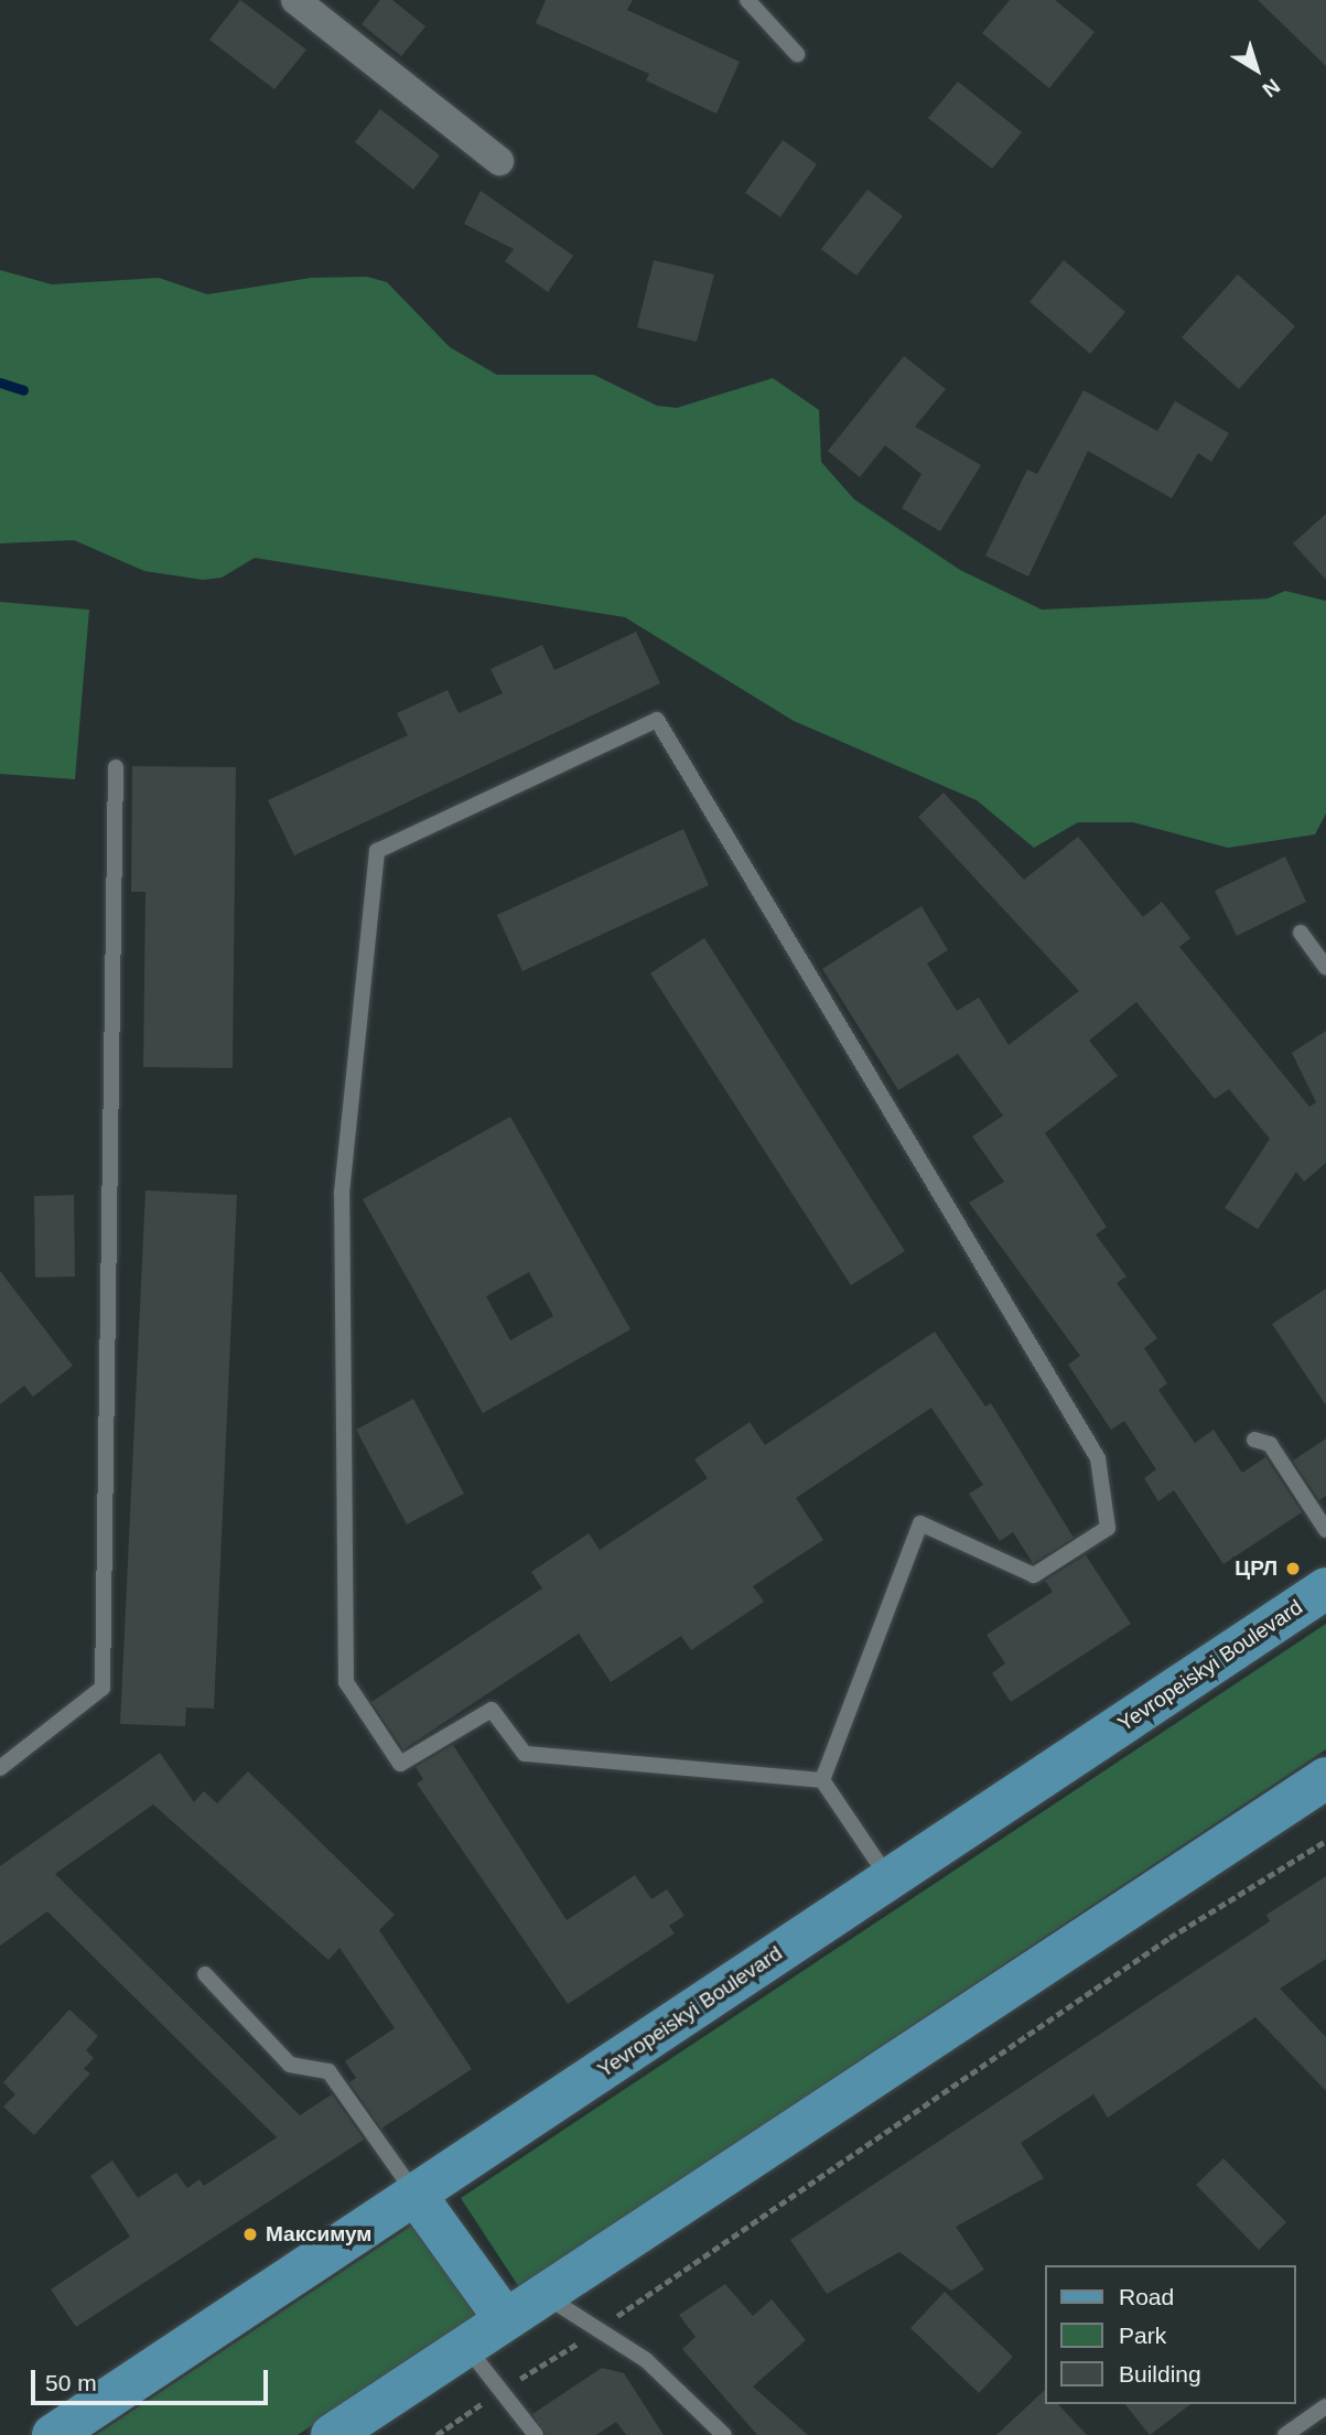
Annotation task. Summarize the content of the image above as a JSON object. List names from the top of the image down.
{
  "streets": {
    "main road": ["Yevropeiskyi Boulevard"]
  },
  "places": ["ЦРЛ", "Максимум"],
  "legend": ["Road", "Park", "Building"],
  "scale_bar": "50 m",
  "north": "bottom right"
}
